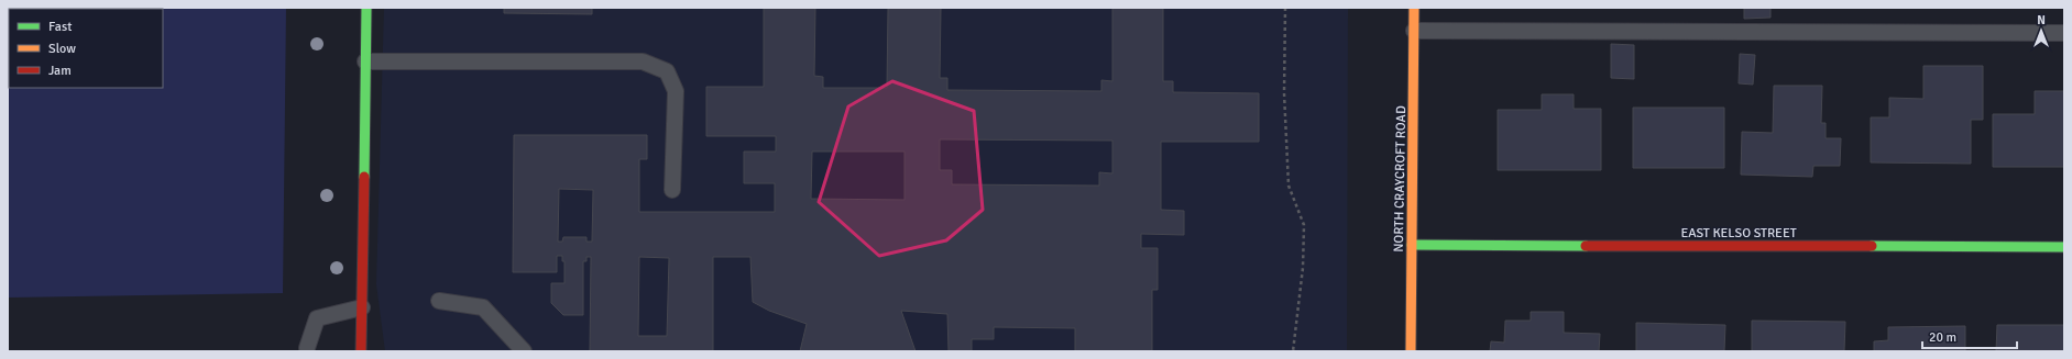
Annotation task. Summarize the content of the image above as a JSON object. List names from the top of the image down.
{
  "streets": {
    "street": ["NORTH CRAYCROFT ROAD", "EAST KELSO STREET"]
  },
  "crossings": [
    ["NORTH CRAYCROFT ROAD", "EAST KELSO STREET"]
  ],
  "legend": ["Fast", "Slow", "Jam"],
  "scale_bar": "20 m",
  "north": "top"
}
